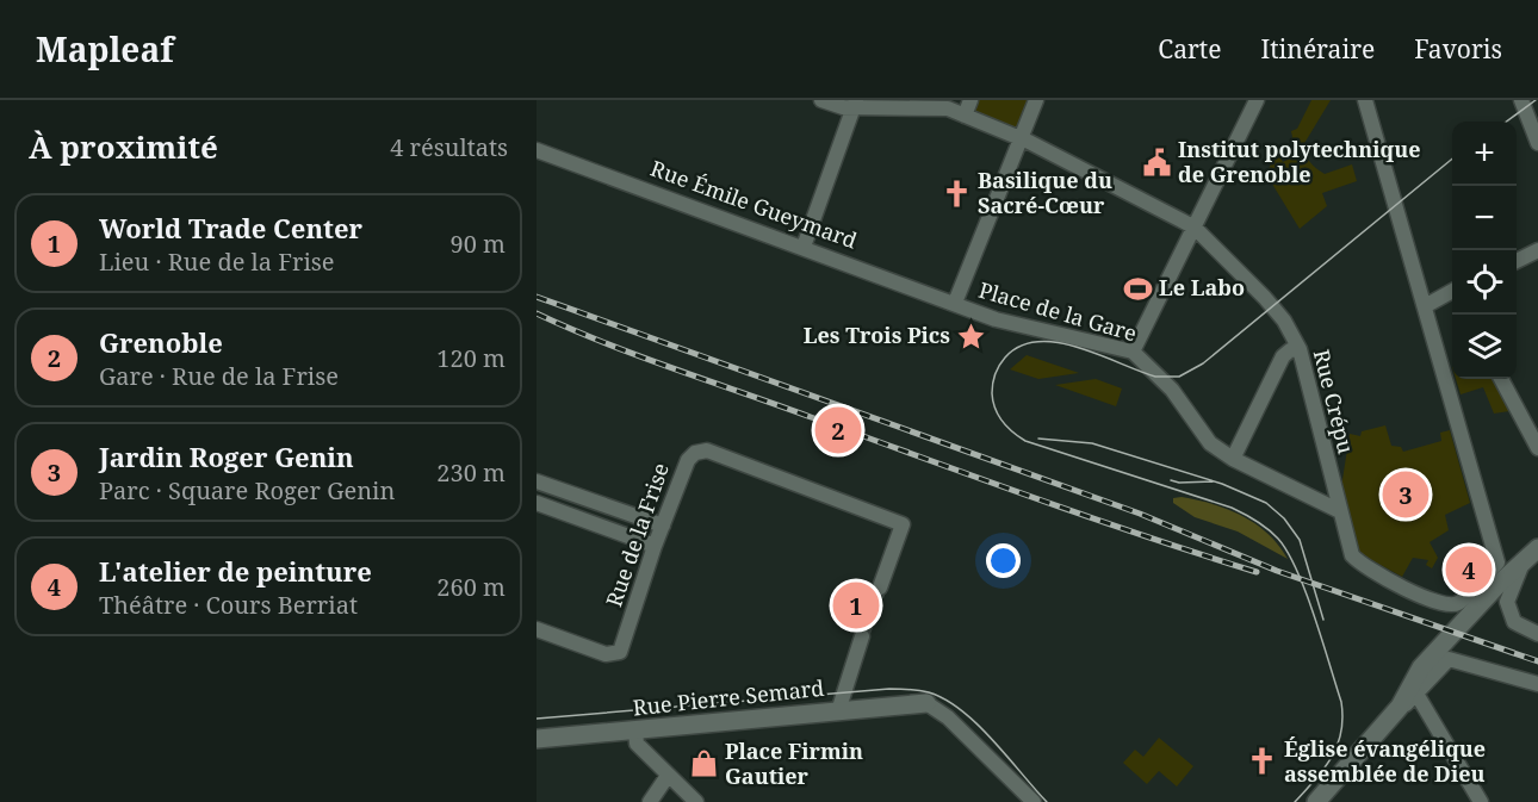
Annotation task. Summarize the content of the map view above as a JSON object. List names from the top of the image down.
{
  "streets": {
    "street": [
      "Rue Émile Gueymard",
      "Place de la Gare",
      "Rue Crépu",
      "Rue de la Frise",
      "Rue Pierre Semard"
    ]
  },
  "crossings": [
    ["Rue Émile Gueymard", "Place de la Gare"],
    ["Place de la Gare", "Rue Crépu"]
  ],
  "places": {
    "public building": ["Institut polytechnique de Grenoble"],
    "church": ["Basilique du Sacré-Cœur", "Église évangélique assemblée de Dieu"],
    "sports": ["Le Labo"],
    "place": ["Les Trois Pics"],
    "shop": ["Place Firmin Gautier"]
  },
  "page": {
    "header": "Mapleaf",
    "nav": ["Carte", "Itinéraire", "Favoris"],
    "heading": ["À proximité", "4 résultats"],
    "map_buttons": ["+", "−"],
    "list": [
      {
        "mark": "1",
        "name": "World Trade Center",
        "note": "Lieu · Rue de la Frise",
        "value": "90 m"
      },
      {
        "mark": "2",
        "name": "Grenoble",
        "note": "Gare · Rue de la Frise",
        "value": "120 m"
      },
      {
        "mark": "3",
        "name": "Jardin Roger Genin",
        "note": "Parc · Square Roger Genin",
        "value": "230 m"
      },
      {
        "mark": "4",
        "name": "L'atelier de peinture",
        "note": "Théâtre · Cours Berriat",
        "value": "260 m"
      }
    ],
    "pins": [
      "2",
      "3",
      "4",
      "1"
    ]
  }
}
